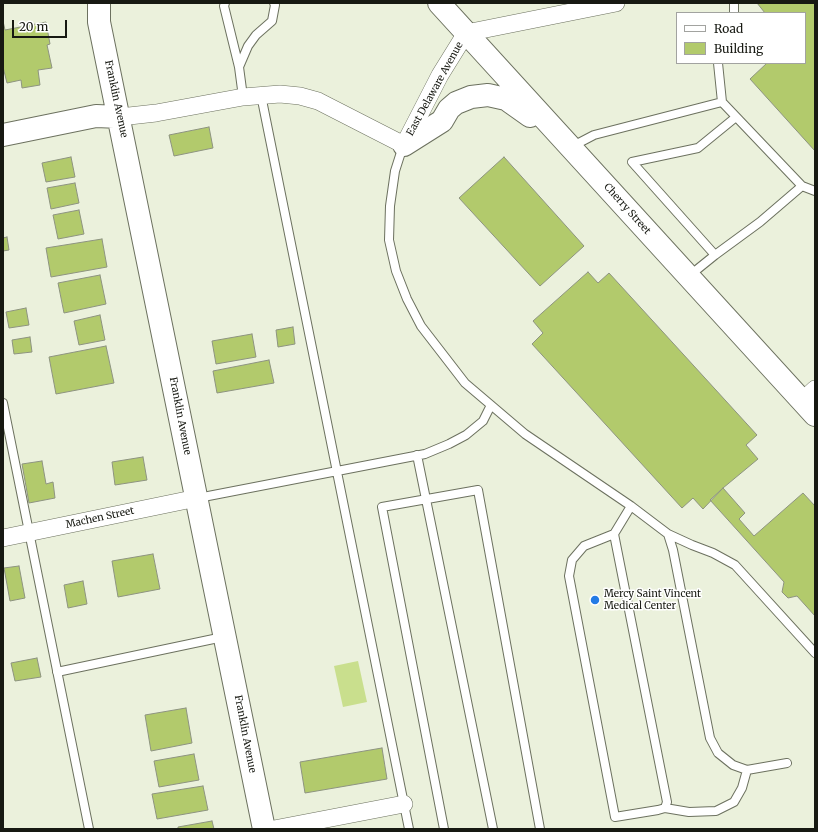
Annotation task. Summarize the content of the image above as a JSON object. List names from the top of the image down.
{
  "streets": {
    "street": [
      "East Delaware Avenue",
      "Franklin Avenue",
      "Cherry Street",
      "Machen Street"
    ]
  },
  "crossings": [
    ["East Delaware Avenue", "Franklin Avenue"],
    ["East Delaware Avenue", "Cherry Street"],
    ["Franklin Avenue", "Machen Street"]
  ],
  "places": ["Mercy Saint Vincent Medical Center"],
  "legend": ["Road", "Building"],
  "scale_bar": "20 m"
}
